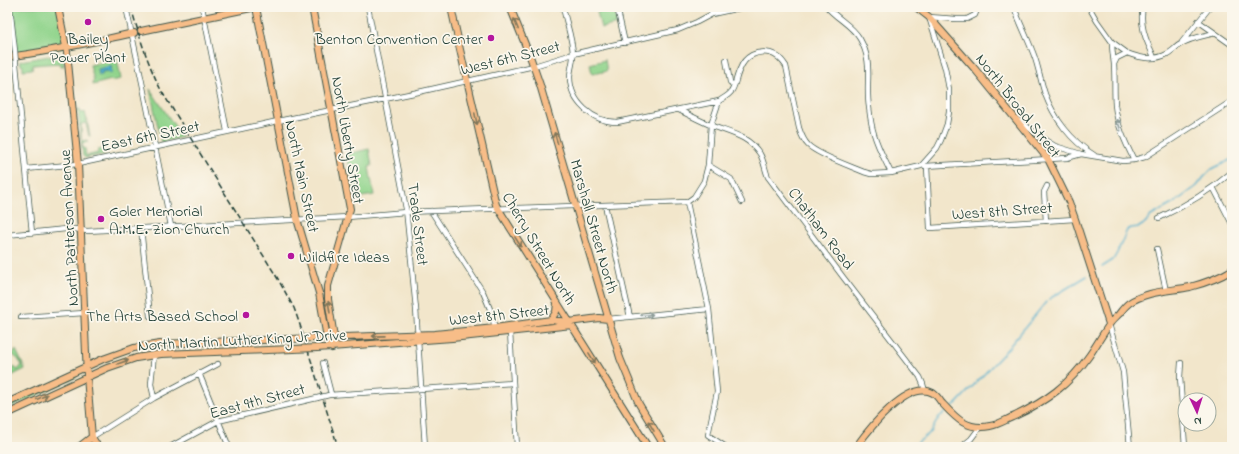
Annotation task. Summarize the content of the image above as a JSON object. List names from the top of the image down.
{
  "streets": {
    "main road": [
      "North Broad Street",
      "North Liberty Street",
      "North Main Street",
      "West 8th Street",
      "Marshall Street North",
      "North Patterson Avenue",
      "Cherry Street North",
      "North Martin Luther King Jr Drive"
    ],
    "street": [
      "West 6th Street",
      "East 6th Street",
      "Trade Street",
      "Chatham Road",
      "East 9th Street"
    ]
  },
  "crossings": [
    ["West 6th Street", "East 6th Street"],
    ["West 6th Street", "North Liberty Street"],
    ["West 6th Street", "North Main Street"],
    ["West 6th Street", "Trade Street"],
    ["West 6th Street", "Marshall Street North"],
    ["West 6th Street", "Cherry Street North"],
    ["North Broad Street", "West 8th Street"],
    ["East 6th Street", "North Main Street"],
    ["East 6th Street", "North Patterson Avenue"],
    ["North Liberty Street", "North Main Street"],
    ["North Liberty Street", "North Martin Luther King Jr Drive"],
    ["North Main Street", "North Martin Luther King Jr Drive"],
    ["West 8th Street", "Trade Street"],
    ["West 8th Street", "Marshall Street North"],
    ["West 8th Street", "Cherry Street North"],
    ["West 8th Street", "North Martin Luther King Jr Drive"],
    ["Trade Street", "North Martin Luther King Jr Drive"],
    ["Trade Street", "East 9th Street"],
    ["North Patterson Avenue", "North Martin Luther King Jr Drive"]
  ],
  "one_way": ["Marshall Street North", "Cherry Street North"],
  "places": [
    "Bailey Power Plant",
    "Benton Convention Center",
    "Goler Memorial A.M.E. Zion Church",
    "Wildfire Ideas",
    "The Arts Based School"
  ],
  "north": "bottom"
}
